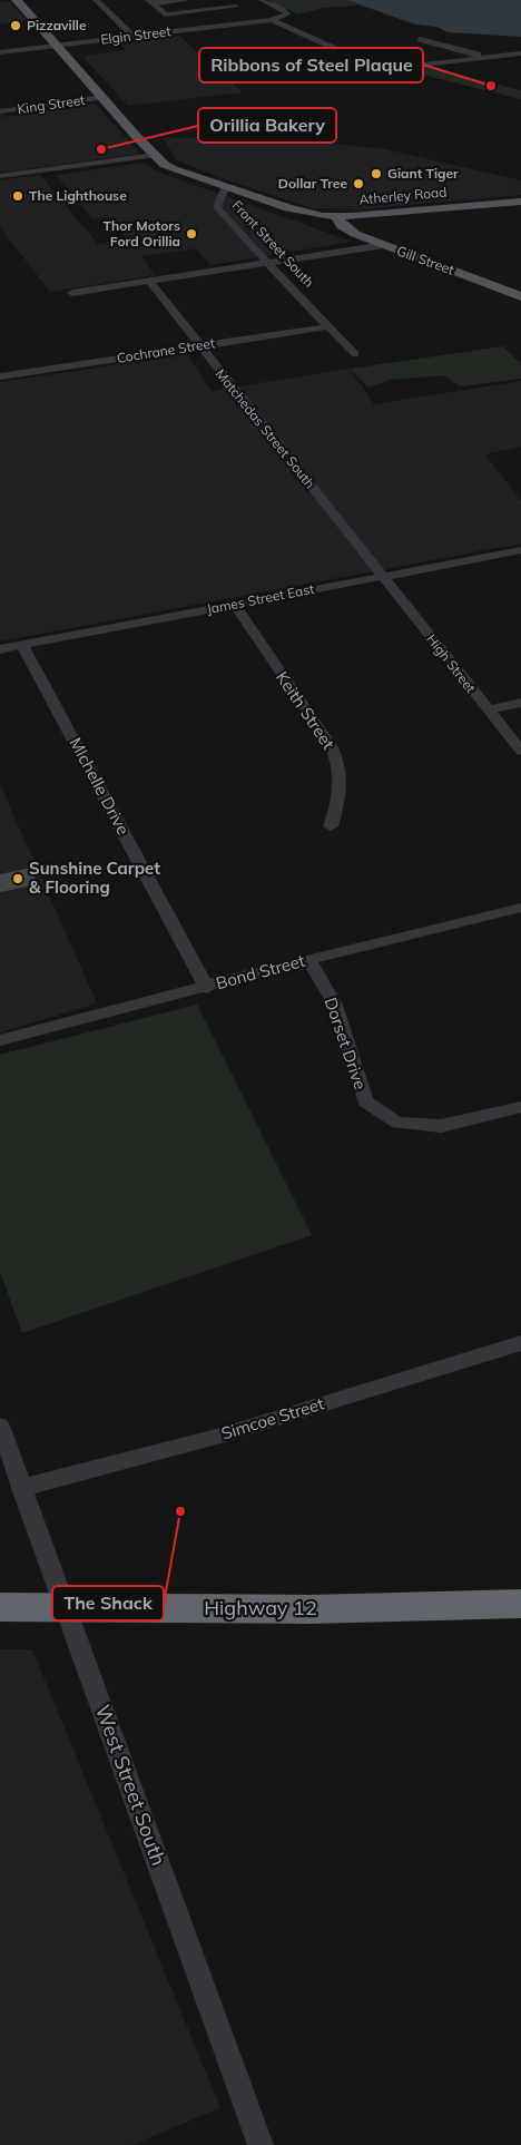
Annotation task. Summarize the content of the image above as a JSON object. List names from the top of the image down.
{
  "streets": {
    "highway": ["Highway 12"],
    "main road": ["Atherley Road", "Front Street South", "Gill Street"],
    "street": [
      "Elgin Street",
      "King Street",
      "Cochrane Street",
      "Matchedas Street South",
      "James Street East",
      "High Street",
      "Keith Street",
      "MIchelle Drive",
      "Bond Street",
      "Dorset Drive",
      "Simcoe Street",
      "West Street South"
    ]
  },
  "crossings": [
    ["Elgin Street", "Front Street South"],
    ["King Street", "Front Street South"],
    ["Atherley Road", "Front Street South"],
    ["Atherley Road", "Gill Street"],
    ["Front Street South", "Cochrane Street"],
    ["Cochrane Street", "Matchedas Street South"],
    ["Matchedas Street South", "James Street East"],
    ["Matchedas Street South", "High Street"],
    ["James Street East", "High Street"],
    ["James Street East", "Keith Street"],
    ["James Street East", "MIchelle Drive"],
    ["MIchelle Drive", "Bond Street"],
    ["Bond Street", "Dorset Drive"],
    ["Simcoe Street", "West Street South"],
    ["Highway 12", "West Street South"]
  ],
  "places": [
    "Pizzaville",
    "Ribbons of Steel Plaque",
    "Orillia Bakery",
    "Giant Tiger",
    "Dollar Tree",
    "The Lighthouse",
    "Thor Motors Ford Orillia",
    "Sunshine Carpet & Flooring",
    "The Shack"
  ]
}
